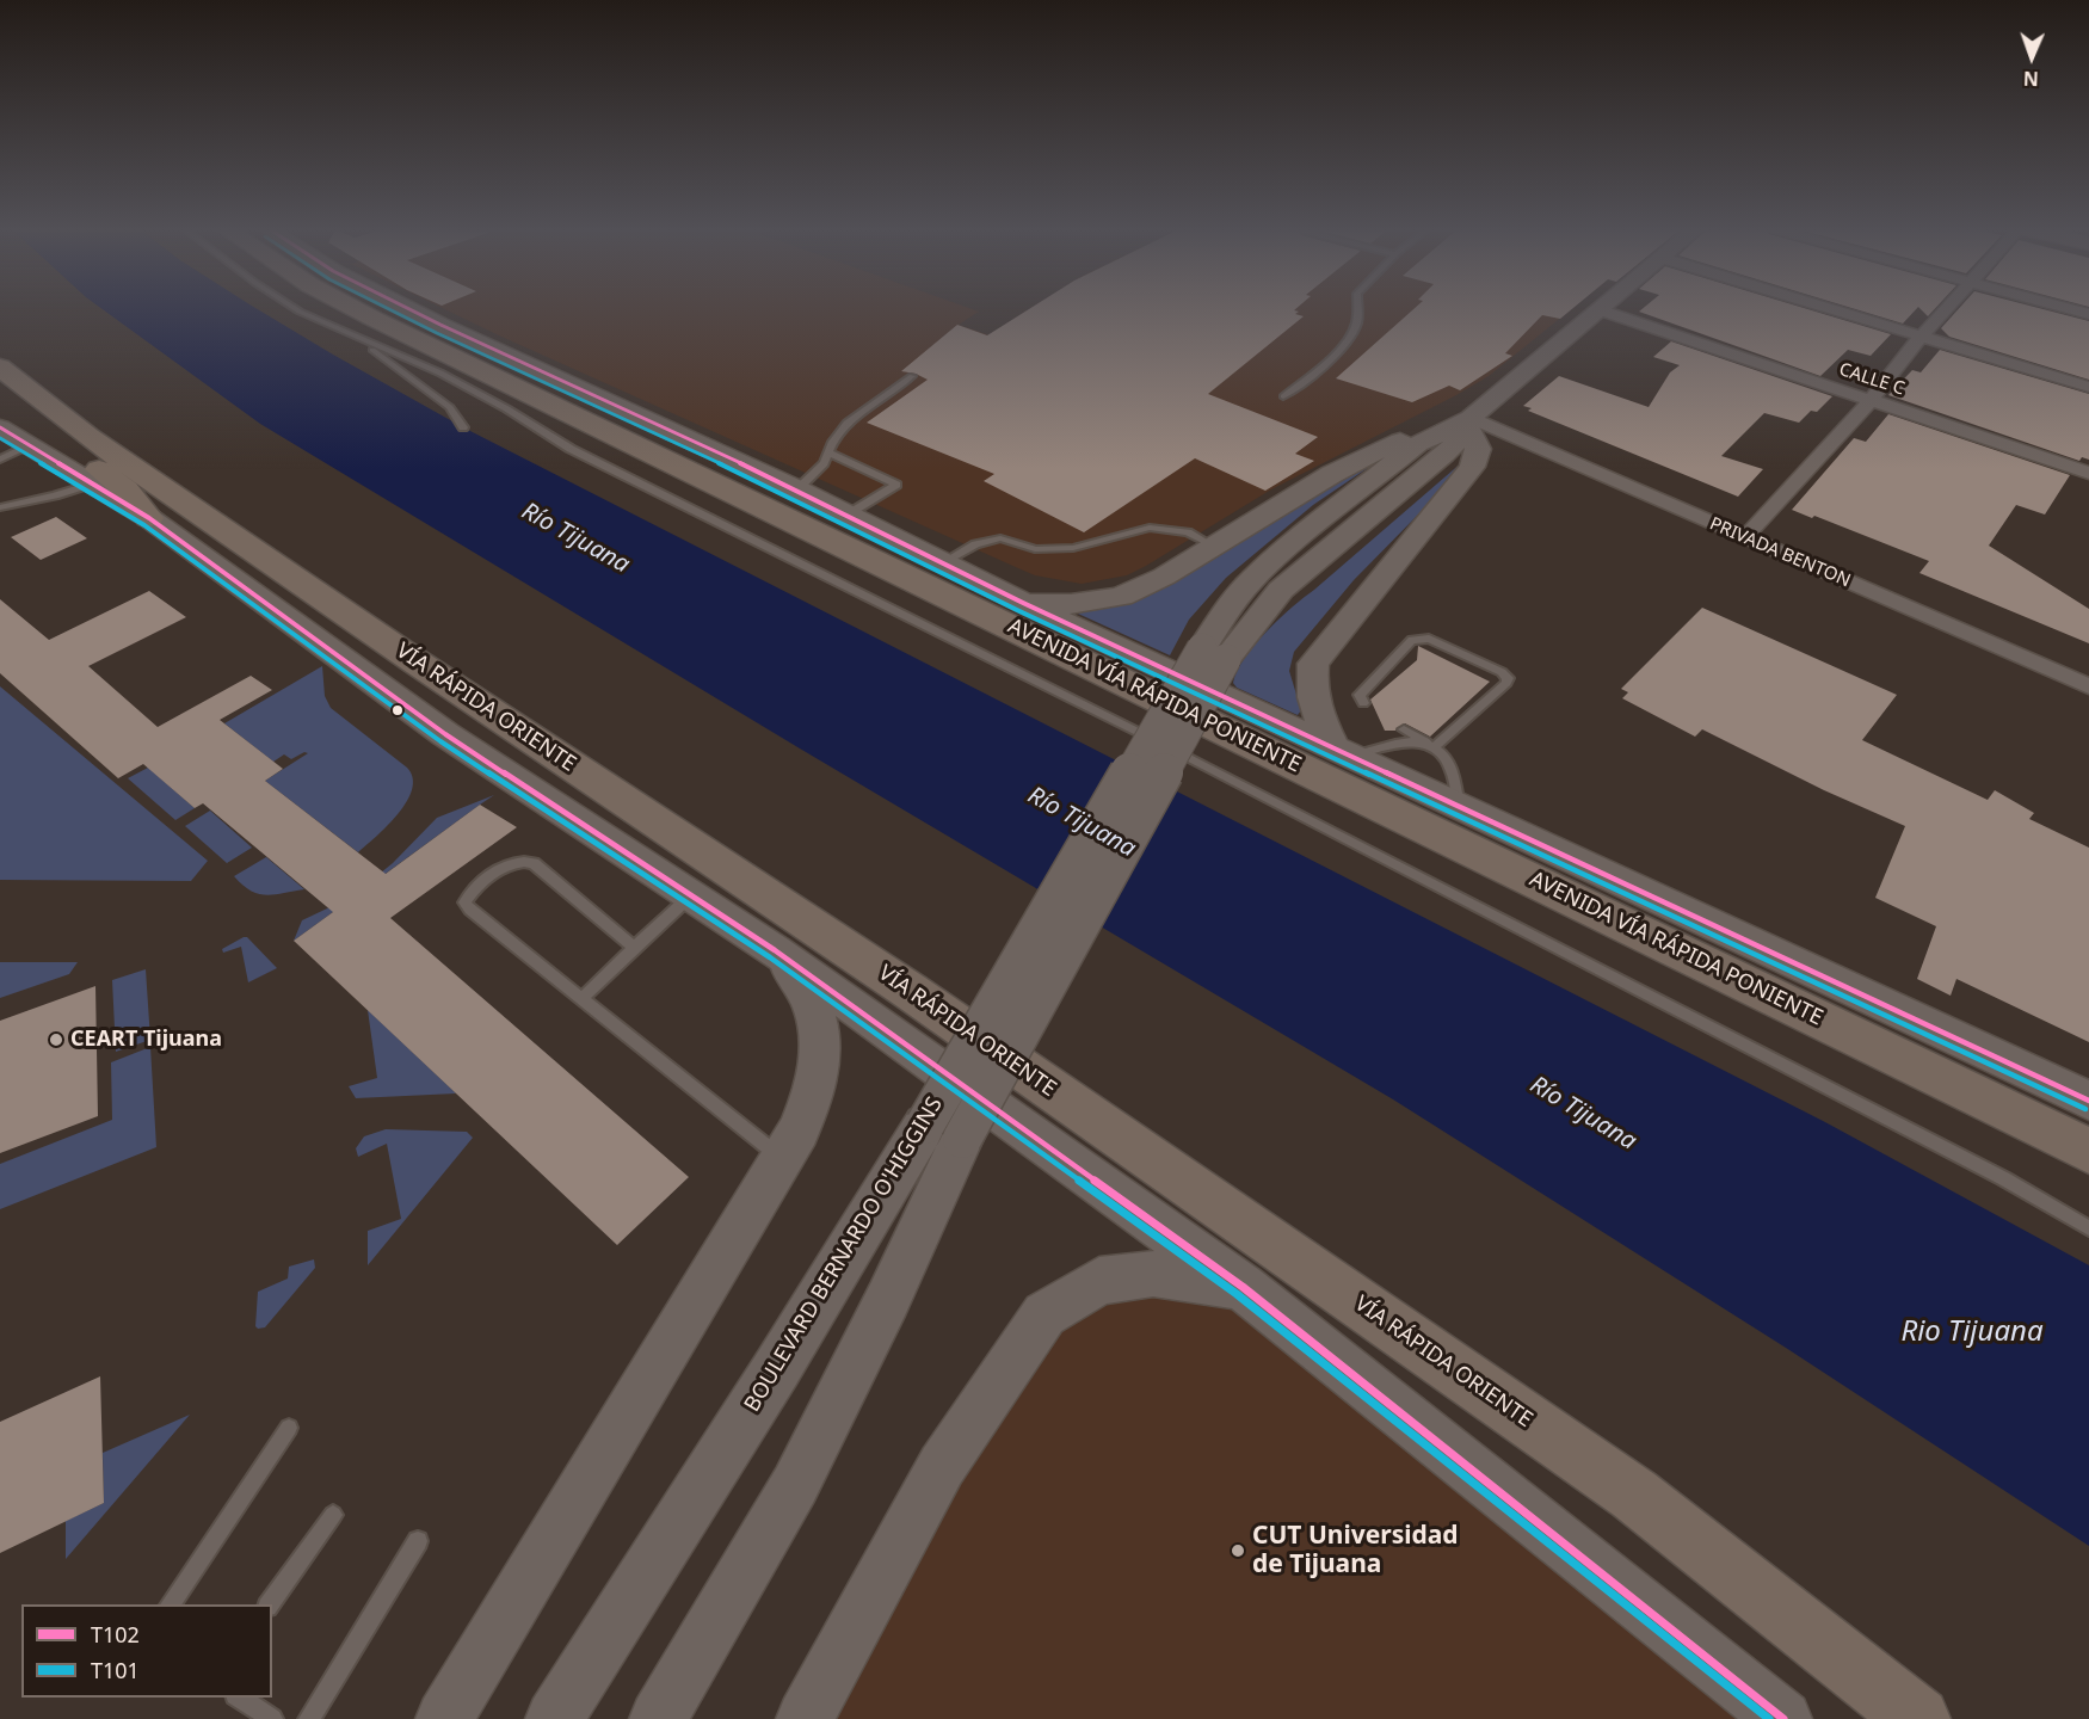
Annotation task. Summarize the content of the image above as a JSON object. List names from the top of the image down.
{
  "streets": {
    "highway": ["AVENIDA VÍA RÁPIDA PONIENTE", "VÍA RÁPIDA ORIENTE"],
    "main road": ["BOULEVARD BERNARDO O'HIGGINS"],
    "street": ["CALLE C", "PRIVADA BENTON"]
  },
  "crossings": [
    ["CALLE C", "BOULEVARD BERNARDO O'HIGGINS"],
    ["PRIVADA BENTON", "BOULEVARD BERNARDO O'HIGGINS"]
  ],
  "water": ["Río Tijuana", "Rio Tijuana"],
  "places": ["CEART Tijuana", "CUT Universidad de Tijuana"],
  "lines": ["transit line T102", "transit line T101"],
  "legend": ["T102", "T101"],
  "north": "bottom"
}
